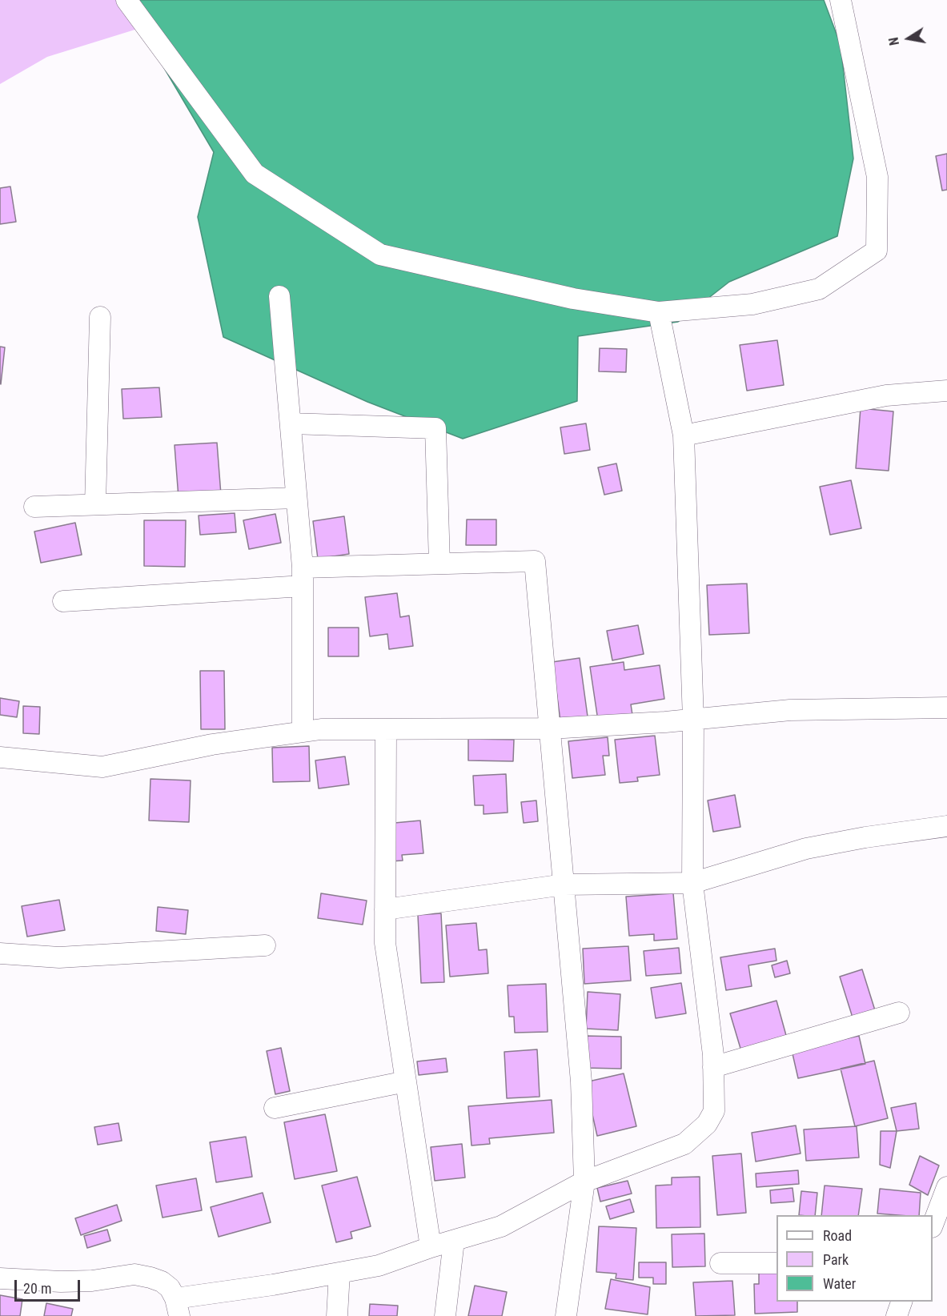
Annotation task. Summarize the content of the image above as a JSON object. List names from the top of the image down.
{
  "legend": ["Road", "Park", "Water"],
  "scale_bar": "20 m",
  "north": "left"
}
